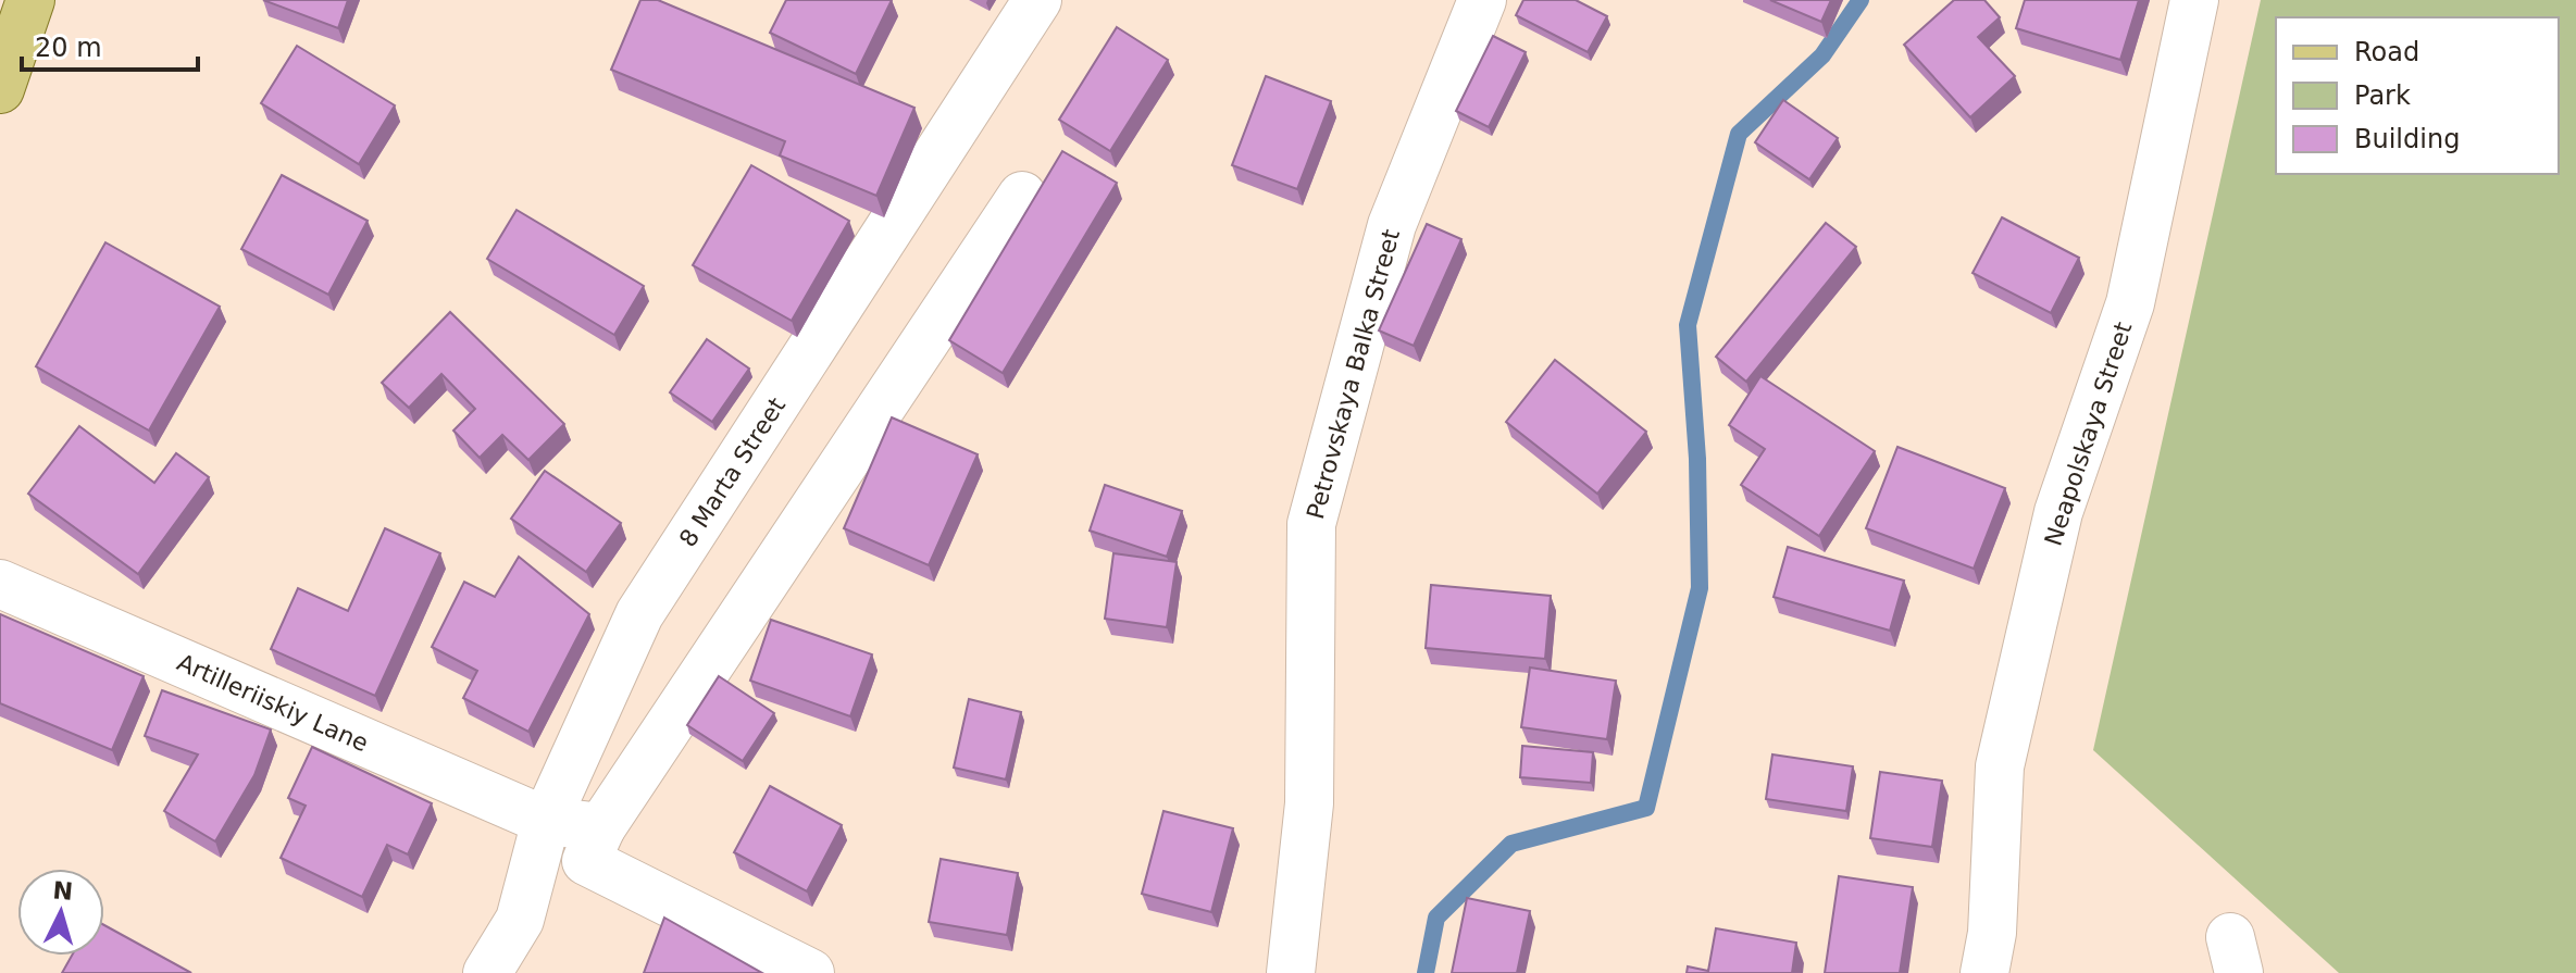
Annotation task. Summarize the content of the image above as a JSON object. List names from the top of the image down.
{
  "streets": {
    "street": [
      "Petrovskaya Balka Street",
      "Neapolskaya Street",
      "8 Marta Street",
      "Artilleriiskiy Lane"
    ]
  },
  "crossings": [
    ["8 Marta Street", "Artilleriiskiy Lane"]
  ],
  "legend": ["Road", "Park", "Building"],
  "scale_bar": "20 m",
  "north": "top"
}
